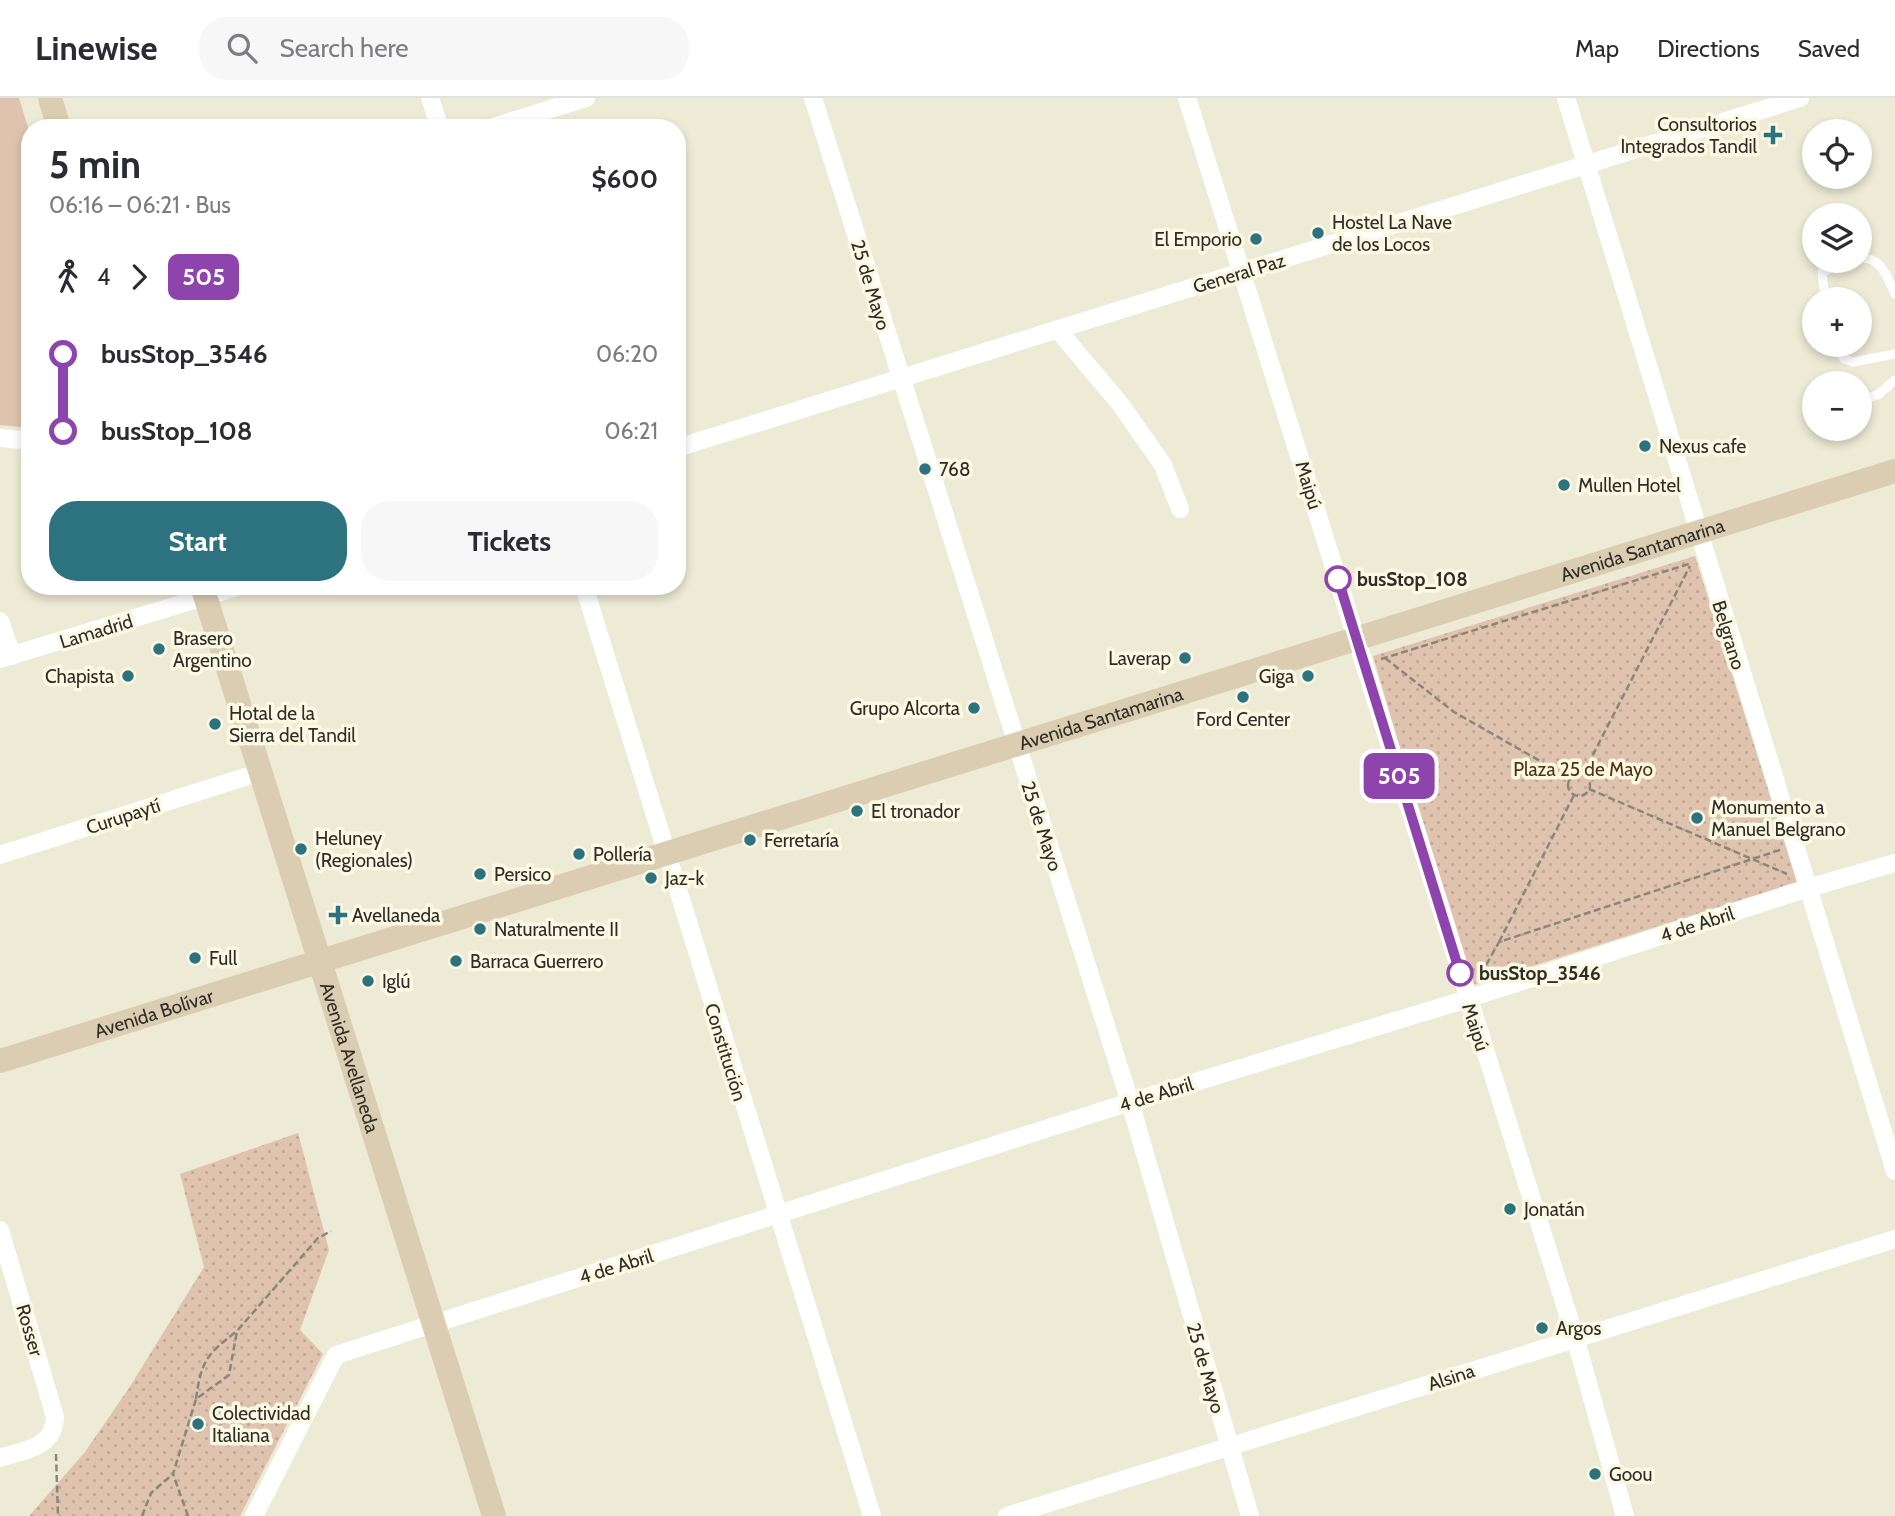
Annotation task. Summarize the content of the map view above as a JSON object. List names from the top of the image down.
{
  "streets": {
    "main road": ["Avenida Santamarina", "Avenida Bolívar", "Avenida Avellaneda"],
    "street": [
      "General Paz",
      "25 de Mayo",
      "Maipú",
      "Lamadrid",
      "Belgrano",
      "Curupaytí",
      "4 de Abril",
      "Constitución",
      "Rosser",
      "Alsina"
    ]
  },
  "crossings": [
    ["General Paz", "25 de Mayo"],
    ["General Paz", "Maipú"],
    ["General Paz", "Belgrano"],
    ["25 de Mayo", "Avenida Santamarina"],
    ["25 de Mayo", "4 de Abril"],
    ["25 de Mayo", "Alsina"],
    ["Maipú", "Avenida Santamarina"],
    ["Maipú", "4 de Abril"],
    ["Maipú", "Alsina"],
    ["Avenida Santamarina", "Belgrano"],
    ["Avenida Santamarina", "Avenida Bolívar"],
    ["Avenida Santamarina", "Constitución"],
    ["Avenida Santamarina", "Avenida Avellaneda"],
    ["Belgrano", "4 de Abril"],
    ["Curupaytí", "Avenida Avellaneda"],
    ["4 de Abril", "Constitución"],
    ["4 de Abril", "Avenida Avellaneda"],
    ["Avenida Bolívar", "Avenida Avellaneda"]
  ],
  "parks": ["Plaza 25 de Mayo"],
  "places": {
    "health": ["Consultorios Integrados Tandil", "Avellaneda"],
    "other": [
      "Hostel La Nave de los Locos",
      "El Emporio",
      "Nexus cafe",
      "768",
      "Mullen Hotel",
      "busStop_108",
      "Brasero Argentino",
      "Laverap",
      "Chapista",
      "Giga",
      "Ford Center",
      "Grupo Alcorta",
      "Hotal de la Sierra del Tandil",
      "El tronador",
      "Monumento a Manuel Belgrano",
      "Ferretaría",
      "Heluney (Regionales)",
      "Pollería",
      "Persico",
      "Jaz-k",
      "Naturalmente II",
      "Full",
      "Barraca Guerrero",
      "busStop_3546",
      "Iglú",
      "Jonatán",
      "Argos",
      "Colectividad Italiana",
      "Goou"
    ]
  },
  "lines": ["bus line 505"],
  "page": {
    "header": "Linewise",
    "search": "Search here",
    "nav": ["Map", "Directions", "Saved"],
    "on_map": "505",
    "map_buttons": ["+", "−"],
    "heading": ["5 min", "06:16 – 06:21 · Bus", "$600"],
    "legs": ["4", "505"],
    "list": [
      {
        "name": "busStop_3546",
        "value": "06:20"
      },
      {
        "name": "busStop_108",
        "value": "06:21"
      }
    ],
    "buttons": ["Start", "Tickets"]
  }
}
